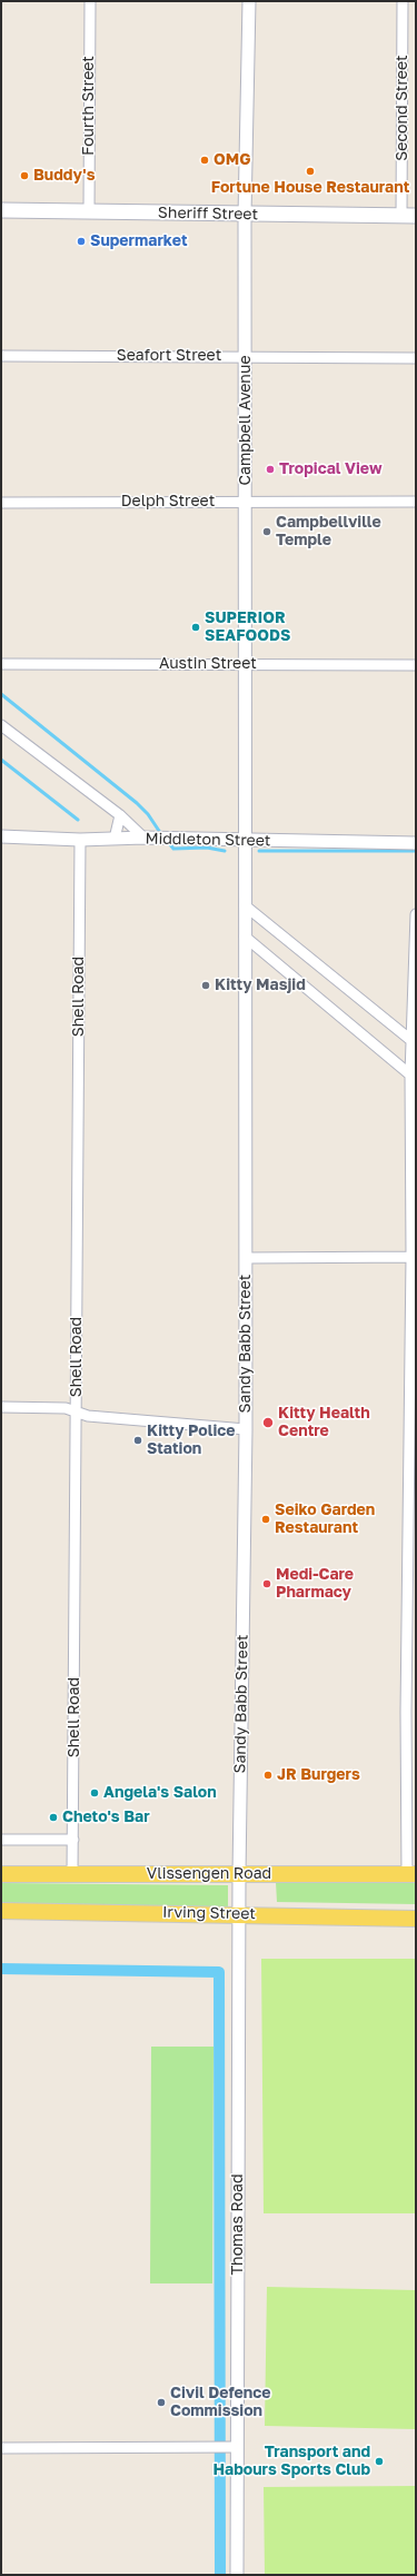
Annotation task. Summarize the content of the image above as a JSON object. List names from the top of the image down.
{
  "streets": {
    "main road": ["Sheriff Street", "Vlissengen Road", "Irving Street"],
    "street": [
      "Fourth Street",
      "Second Street",
      "Seafort Street",
      "Campbell Avenue",
      "Delph Street",
      "Austin Street",
      "Middleton Street",
      "Shell Road",
      "Sandy Babb Street",
      "Thomas Road"
    ]
  },
  "crossings": [
    ["Fourth Street", "Sheriff Street"],
    ["Second Street", "Sheriff Street"],
    ["Sheriff Street", "Campbell Avenue"],
    ["Seafort Street", "Campbell Avenue"],
    ["Campbell Avenue", "Delph Street"],
    ["Campbell Avenue", "Austin Street"],
    ["Campbell Avenue", "Middleton Street"],
    ["Campbell Avenue", "Sandy Babb Street"],
    ["Middleton Street", "Shell Road"],
    ["Middleton Street", "Sandy Babb Street"],
    ["Shell Road", "Vlissengen Road"],
    ["Sandy Babb Street", "Vlissengen Road"],
    ["Sandy Babb Street", "Thomas Road"],
    ["Vlissengen Road", "Thomas Road"],
    ["Irving Street", "Thomas Road"]
  ],
  "places": [
    "OMG",
    "Fortune House Restaurant",
    "Buddy's",
    "Supermarket",
    "Tropical View",
    "Campbellville Temple",
    "SUPERIOR SEAFOODS",
    "Kitty Masjid",
    "Kitty Health Centre",
    "Kitty Police Station",
    "Seiko Garden Restaurant",
    "Medi-Care Pharmacy",
    "JR Burgers",
    "Angela's Salon",
    "Cheto's Bar",
    "Civil Defence Commission",
    "Transport and Habours Sports Club"
  ]
}
